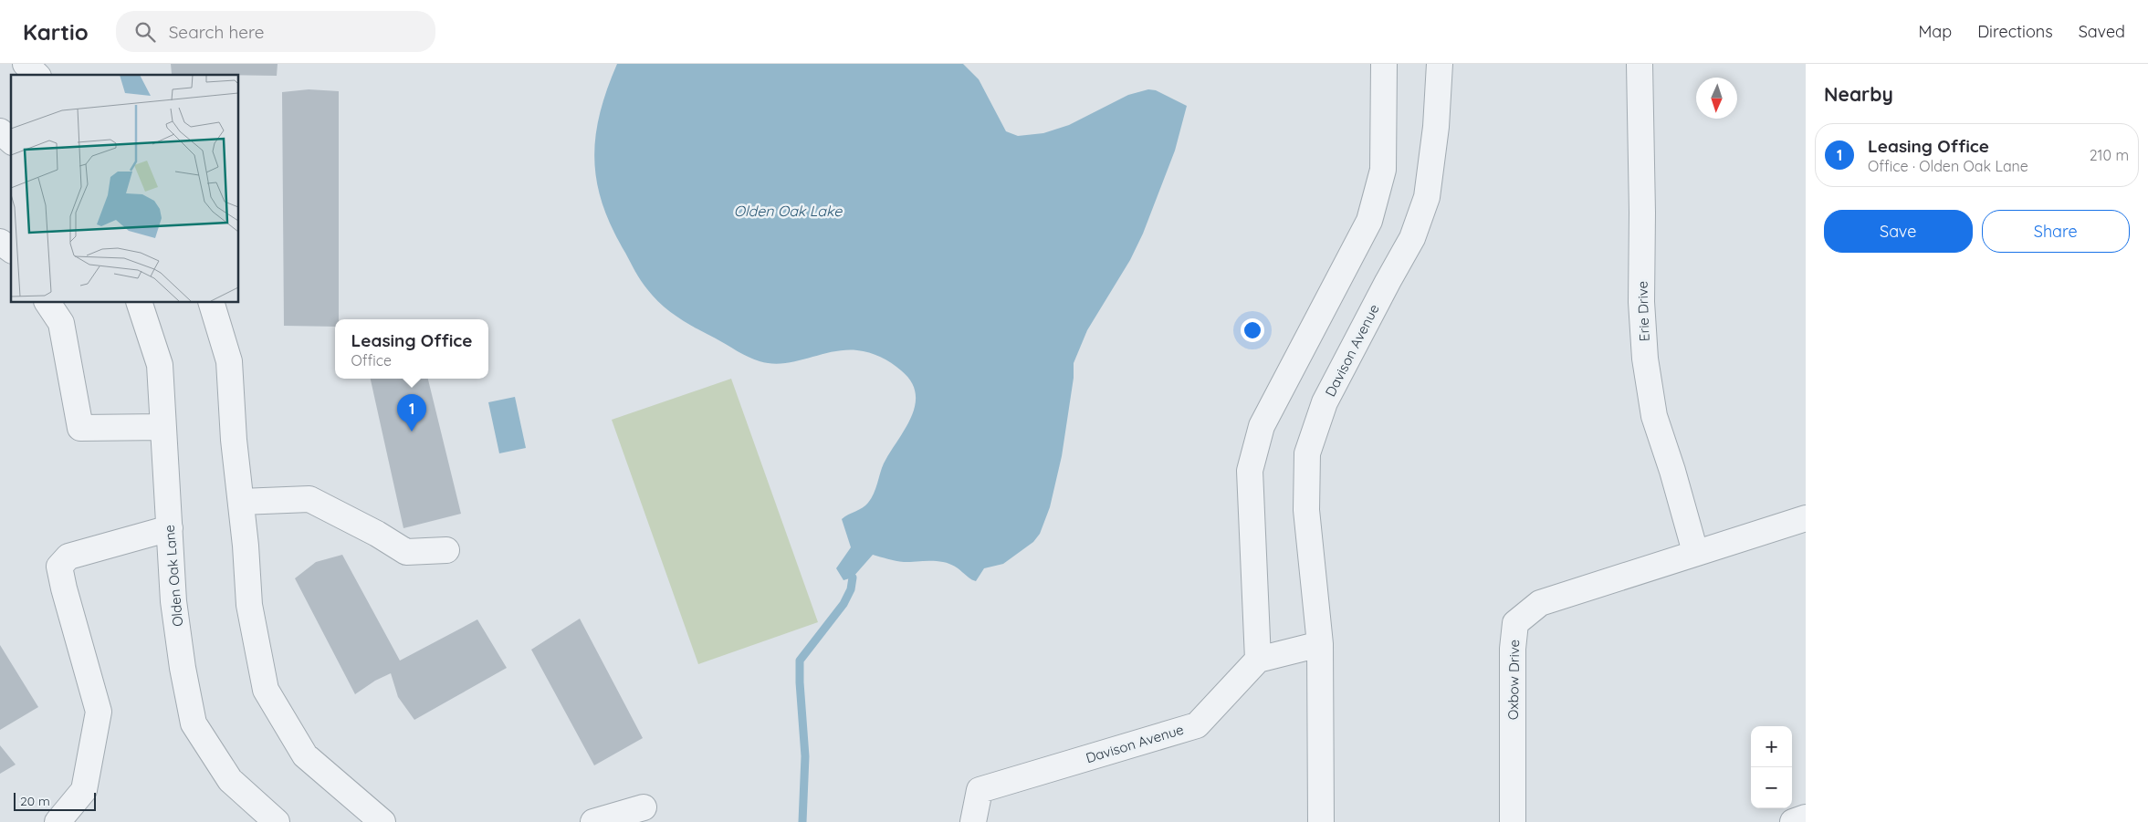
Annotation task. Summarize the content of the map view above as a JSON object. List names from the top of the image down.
{
  "streets": {
    "street": [
      "Erie Drive",
      "Davison Avenue",
      "Olden Oak Lane",
      "Oxbow Drive"
    ]
  },
  "crossings": [
    ["Erie Drive", "Oxbow Drive"]
  ],
  "water": ["Olden Oak Lake"],
  "scale_bar": "20 m",
  "north": "bottom",
  "page": {
    "header": "Kartio",
    "search": "Search here",
    "nav": ["Map", "Directions", "Saved"],
    "heading": "Nearby",
    "list": [
      {
        "mark": "1",
        "name": "Leasing Office",
        "note": "Office · Olden Oak Lane",
        "value": "210 m"
      }
    ],
    "buttons": ["Save", "Share"],
    "popup": ["Leasing Office", "Office"],
    "pins": "1",
    "map_buttons": ["+", "−"],
    "scale": "20 m"
  }
}
